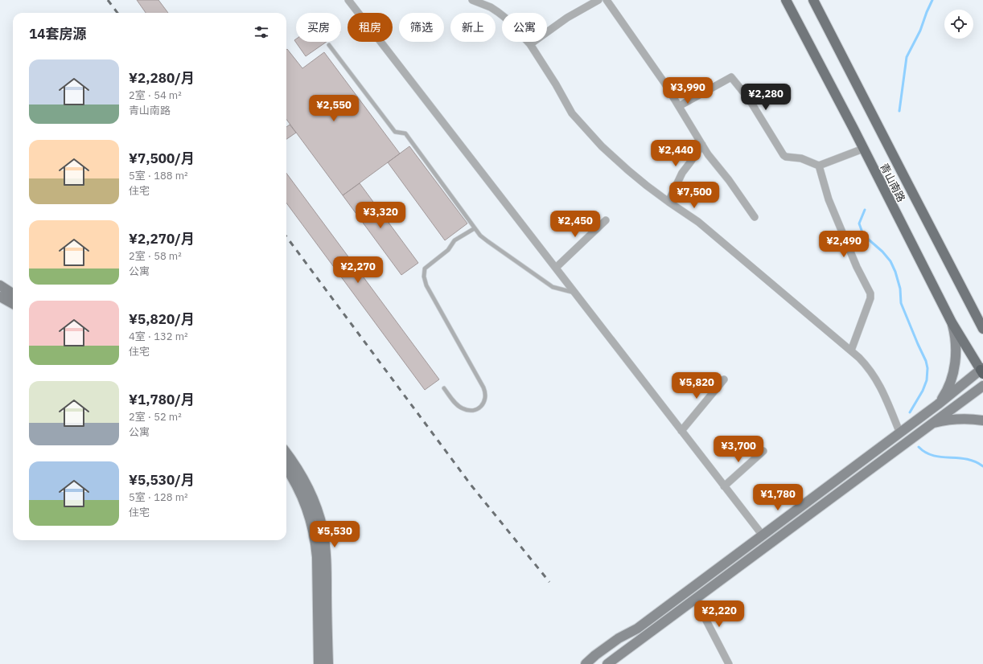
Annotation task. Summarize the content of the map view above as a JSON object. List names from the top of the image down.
{
  "streets": {
    "main road": ["青山南路"]
  },
  "page": {
    "chip": [
      "买房",
      "租房",
      "筛选",
      "新上",
      "公寓"
    ],
    "heading": "14套房源",
    "list": [
      {
        "name": "¥2,280/月",
        "note": "2室 · 54 m² · 青山南路"
      },
      {
        "name": "¥7,500/月",
        "note": "5室 · 188 m² · 住宅"
      },
      {
        "name": "¥2,270/月",
        "note": "2室 · 58 m² · 公寓"
      },
      {
        "name": "¥5,820/月",
        "note": "4室 · 132 m² · 住宅"
      },
      {
        "name": "¥1,780/月",
        "note": "2室 · 52 m² · 公寓"
      },
      {
        "name": "¥5,530/月",
        "note": "5室 · 128 m² · 住宅"
      }
    ],
    "price": [
      "¥3,990",
      "¥2,280",
      "¥2,550",
      "¥2,440",
      "¥7,500",
      "¥3,320",
      "¥2,450",
      "¥2,490",
      "¥2,270",
      "¥5,820",
      "¥3,700",
      "¥1,780",
      "¥5,530",
      "¥2,220"
    ]
  }
}
